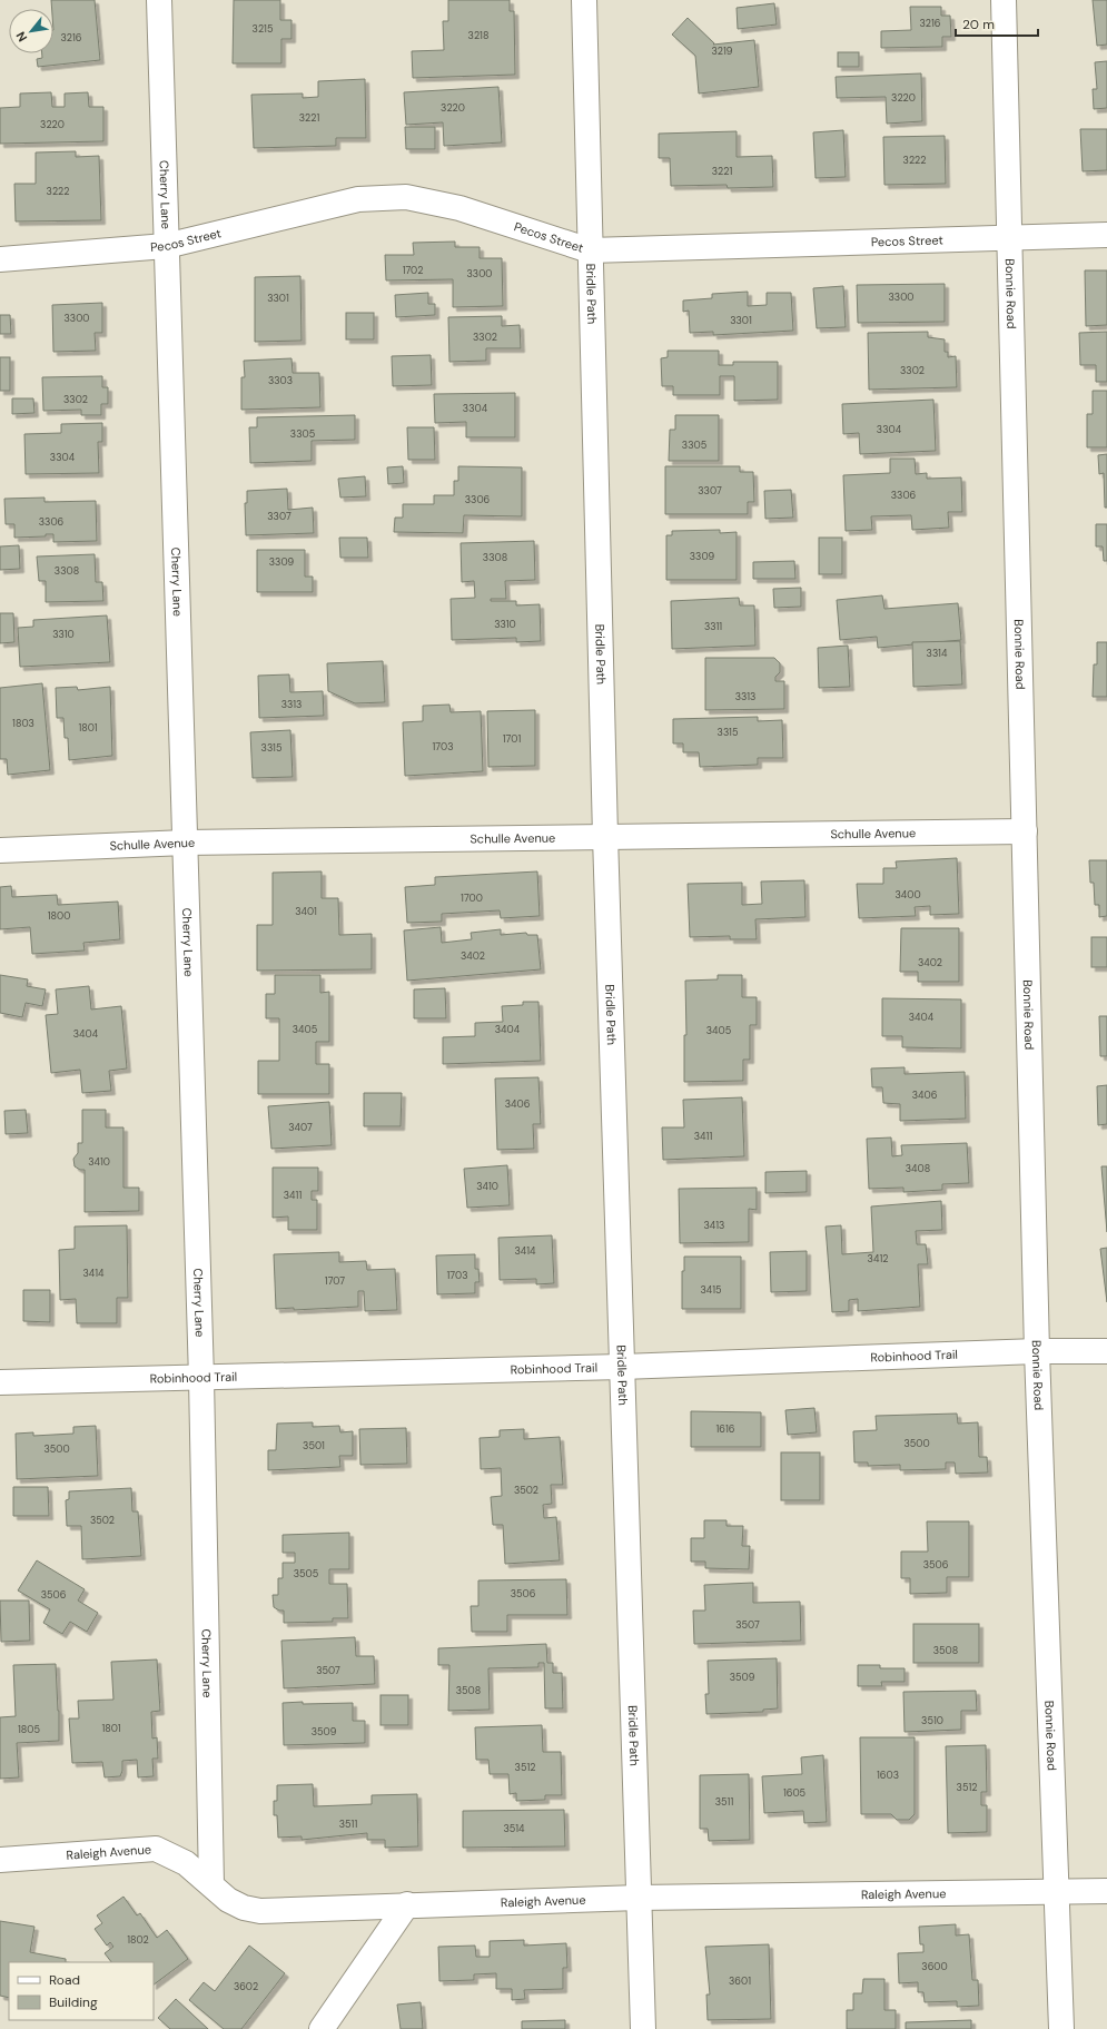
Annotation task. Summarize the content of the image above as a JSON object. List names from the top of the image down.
{
  "streets": {
    "street": [
      "Cherry Lane",
      "Pecos Street",
      "Bridle Path",
      "Bonnie Road",
      "Schulle Avenue",
      "Robinhood Trail",
      "Raleigh Avenue"
    ]
  },
  "crossings": [
    ["Cherry Lane", "Pecos Street"],
    ["Cherry Lane", "Schulle Avenue"],
    ["Cherry Lane", "Robinhood Trail"],
    ["Cherry Lane", "Raleigh Avenue"],
    ["Pecos Street", "Bridle Path"],
    ["Pecos Street", "Bonnie Road"],
    ["Bridle Path", "Schulle Avenue"],
    ["Bridle Path", "Robinhood Trail"],
    ["Bridle Path", "Raleigh Avenue"],
    ["Bonnie Road", "Schulle Avenue"],
    ["Bonnie Road", "Robinhood Trail"],
    ["Bonnie Road", "Raleigh Avenue"]
  ],
  "house_numbers": [
    "3216",
    "3215",
    "3218",
    "3216",
    "3219",
    "3220",
    "3220",
    "3221",
    "3220",
    "3222",
    "3221",
    "3222",
    "1702",
    "3300",
    "3300",
    "3301",
    "3300",
    "3301",
    "3302",
    "3302",
    "3303",
    "3302",
    "3304",
    "3304",
    "3305",
    "3305",
    "3304",
    "3307",
    "3306",
    "3306",
    "3307",
    "3306",
    "3309",
    "3308",
    "3309",
    "3308",
    "3310",
    "3311",
    "3310",
    "3314",
    "3313",
    "3313",
    "1803",
    "1801",
    "3315",
    "1701",
    "1703",
    "3315",
    "3400",
    "1700",
    "3401",
    "1800",
    "3402",
    "3402",
    "3404",
    "3405",
    "3404",
    "3405",
    "3404",
    "3406",
    "3406",
    "3407",
    "3411",
    "3410",
    "3408",
    "3410",
    "3411",
    "3413",
    "3414",
    "3412",
    "3414",
    "1703",
    "1707",
    "3415",
    "1616",
    "3500",
    "3501",
    "3500",
    "3502",
    "3502",
    "3506",
    "3505",
    "3506",
    "3506",
    "3507",
    "3508",
    "3507",
    "3509",
    "3508",
    "3510",
    "1801",
    "1805",
    "3509",
    "3512",
    "1603",
    "3512",
    "1605",
    "3511",
    "3511",
    "3514",
    "1802",
    "3600",
    "3601",
    "3602"
  ],
  "legend": ["Road", "Building"],
  "scale_bar": "20 m",
  "north": "bottom left"
}
